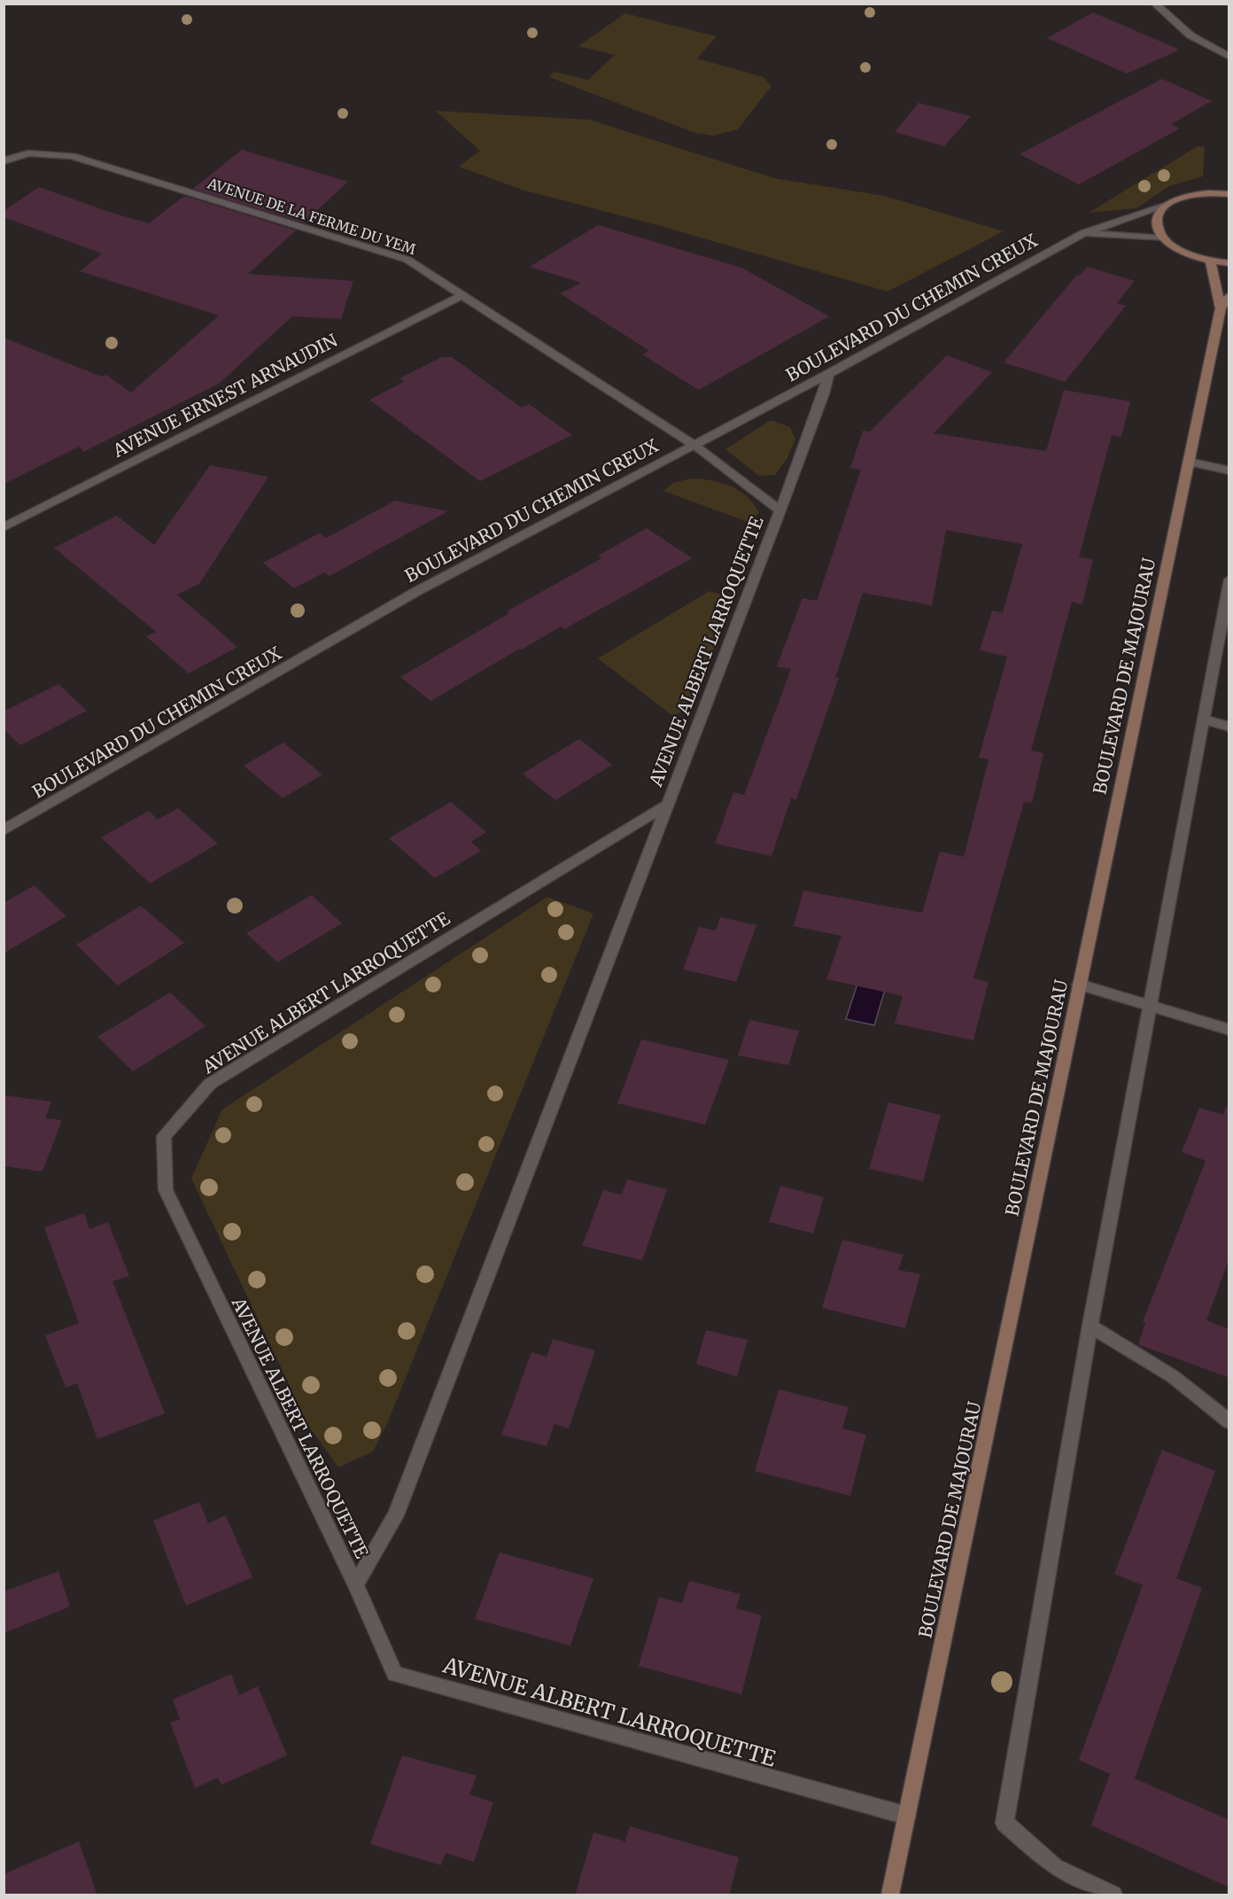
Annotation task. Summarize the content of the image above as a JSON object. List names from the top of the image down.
{
  "streets": {
    "street": [
      "AVENUE DE LA FERME DU YEM",
      "BOULEVARD DU CHEMIN CREUX",
      "AVENUE ERNEST ARNAUDIN",
      "AVENUE ALBERT LARROQUETTE",
      "BOULEVARD DE MAJOURAU"
    ]
  },
  "crossings": [
    ["AVENUE DE LA FERME DU YEM", "BOULEVARD DU CHEMIN CREUX"],
    ["AVENUE DE LA FERME DU YEM", "AVENUE ERNEST ARNAUDIN"],
    ["AVENUE DE LA FERME DU YEM", "AVENUE ALBERT LARROQUETTE"],
    ["BOULEVARD DU CHEMIN CREUX", "AVENUE ALBERT LARROQUETTE"],
    ["AVENUE ALBERT LARROQUETTE", "BOULEVARD DE MAJOURAU"]
  ]
}
